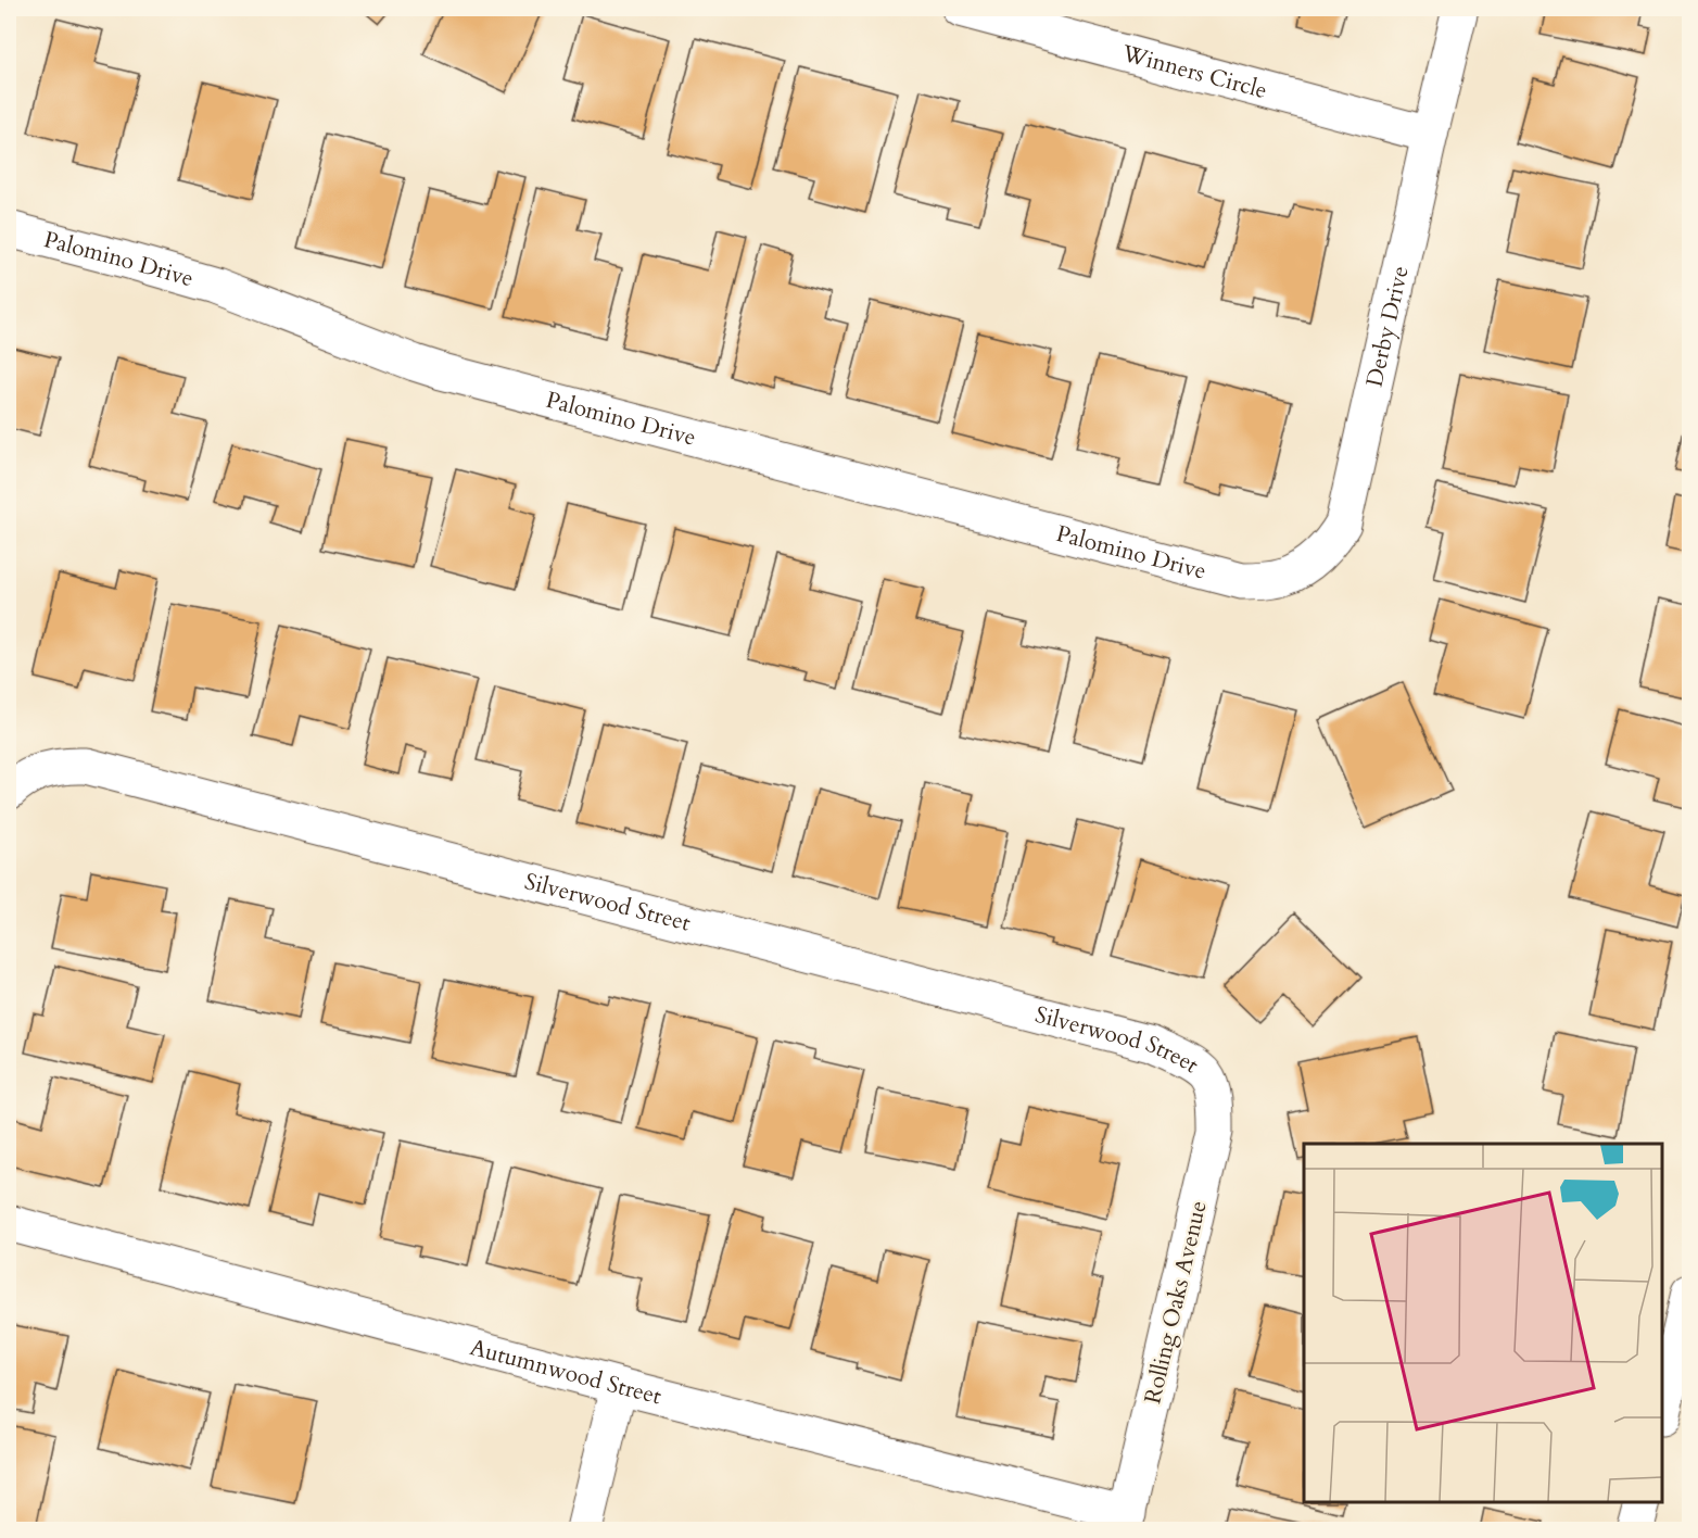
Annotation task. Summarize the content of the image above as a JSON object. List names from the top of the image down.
{
  "streets": {
    "street": [
      "Winners Circle",
      "Palomino Drive",
      "Derby Drive",
      "Silverwood Street",
      "Rolling Oaks Avenue",
      "Autumnwood Street"
    ]
  },
  "crossings": [
    ["Winners Circle", "Derby Drive"],
    ["Palomino Drive", "Derby Drive"],
    ["Silverwood Street", "Rolling Oaks Avenue"],
    ["Rolling Oaks Avenue", "Autumnwood Street"]
  ]
}
